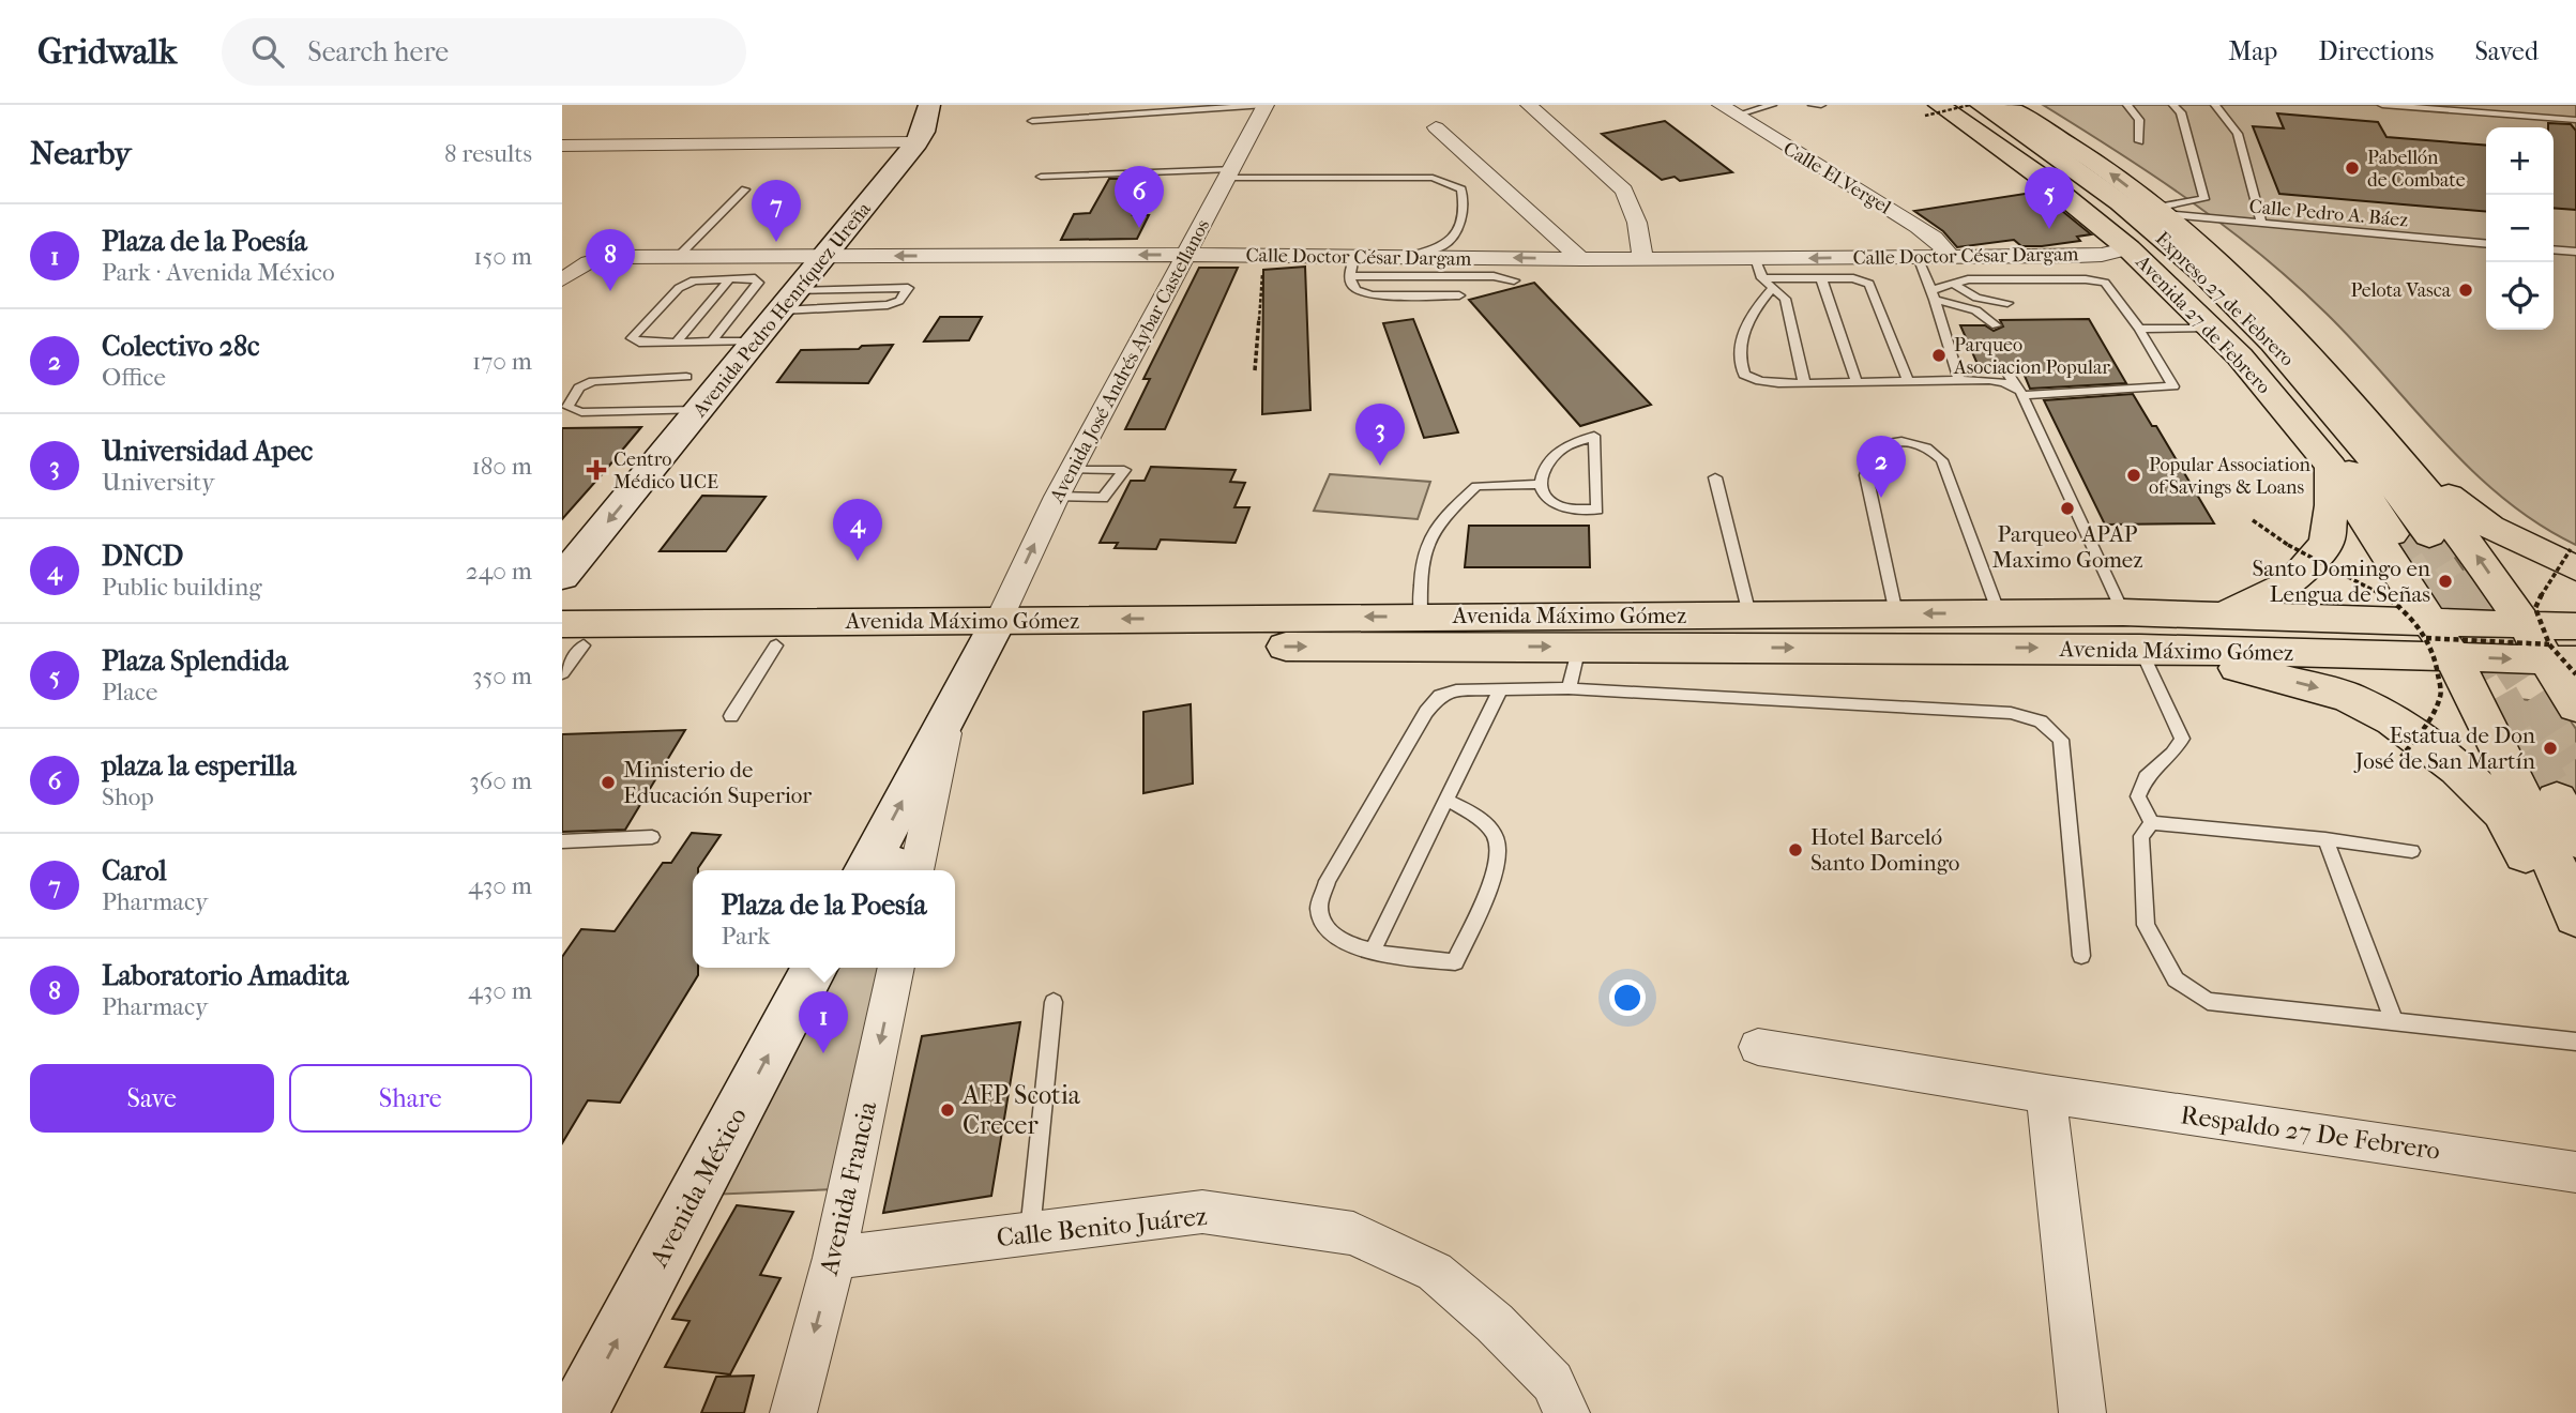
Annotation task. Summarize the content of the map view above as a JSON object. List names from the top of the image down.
{
  "streets": {
    "main road": [
      "Expreso 27 de Febrero",
      "Avenida Pedro Henríquez Ureña",
      "Avenida 27 de Febrero",
      "Avenida Máximo Gómez",
      "Avenida México"
    ],
    "street": [
      "Calle El Vergel",
      "Calle Doctor César Dargam",
      "Avenida José Andrés Aybar Castellanos",
      "Respaldo 27 De Febrero",
      "Avenida Francia",
      "Calle Benito Juárez"
    ],
    "lane": ["Calle Pedro A. Báez"]
  },
  "crossings": [
    ["Calle El Vergel", "Calle Doctor César Dargam"],
    ["Calle Doctor César Dargam", "Avenida Pedro Henríquez Ureña"],
    ["Calle Doctor César Dargam", "Avenida 27 de Febrero"],
    ["Calle Doctor César Dargam", "Avenida José Andrés Aybar Castellanos"],
    ["Avenida 27 de Febrero", "Avenida Máximo Gómez"],
    ["Avenida José Andrés Aybar Castellanos", "Avenida Máximo Gómez"],
    ["Avenida Francia", "Calle Benito Juárez"]
  ],
  "one_way": [
    "Calle Doctor César Dargam",
    "Avenida Pedro Henríquez Ureña",
    "Avenida México",
    "Avenida Francia"
  ],
  "places": {
    "other": [
      "Pabellón de Combate",
      "Pelota Vasca",
      "Parqueo Asociacion Popular",
      "Popular Association of Savings & Loans",
      "Parqueo APAP Maximo Gomez",
      "Santo Domingo en Lengua de Señas",
      "Estatua de Don José de San Martín",
      "Ministerio de Educación Superior",
      "Hotel Barceló Santo Domingo",
      "AFP Scotia Crecer"
    ],
    "health": ["Centro Médico UCE"]
  },
  "page": {
    "header": "Gridwalk",
    "search": "Search here",
    "nav": ["Map", "Directions", "Saved"],
    "heading": ["Nearby", "8 results"],
    "map_buttons": ["+", "−"],
    "pins": [
      "6",
      "5",
      "7",
      "8",
      "3",
      "2",
      "4",
      "1"
    ],
    "list": [
      {
        "mark": "1",
        "name": "Plaza de la Poesía",
        "note": "Park · Avenida México",
        "value": "150 m"
      },
      {
        "mark": "2",
        "name": "Colectivo 28c",
        "note": "Office",
        "value": "170 m"
      },
      {
        "mark": "3",
        "name": "Universidad Apec",
        "note": "University",
        "value": "180 m"
      },
      {
        "mark": "4",
        "name": "DNCD",
        "note": "Public building",
        "value": "240 m"
      },
      {
        "mark": "5",
        "name": "Plaza Splendida",
        "note": "Place",
        "value": "350 m"
      },
      {
        "mark": "6",
        "name": "plaza la esperilla",
        "note": "Shop",
        "value": "360 m"
      },
      {
        "mark": "7",
        "name": "Carol",
        "note": "Pharmacy",
        "value": "430 m"
      },
      {
        "mark": "8",
        "name": "Laboratorio Amadita",
        "note": "Pharmacy",
        "value": "430 m"
      }
    ],
    "popup": ["Plaza de la Poesía", "Park"],
    "buttons": ["Save", "Share"]
  }
}
